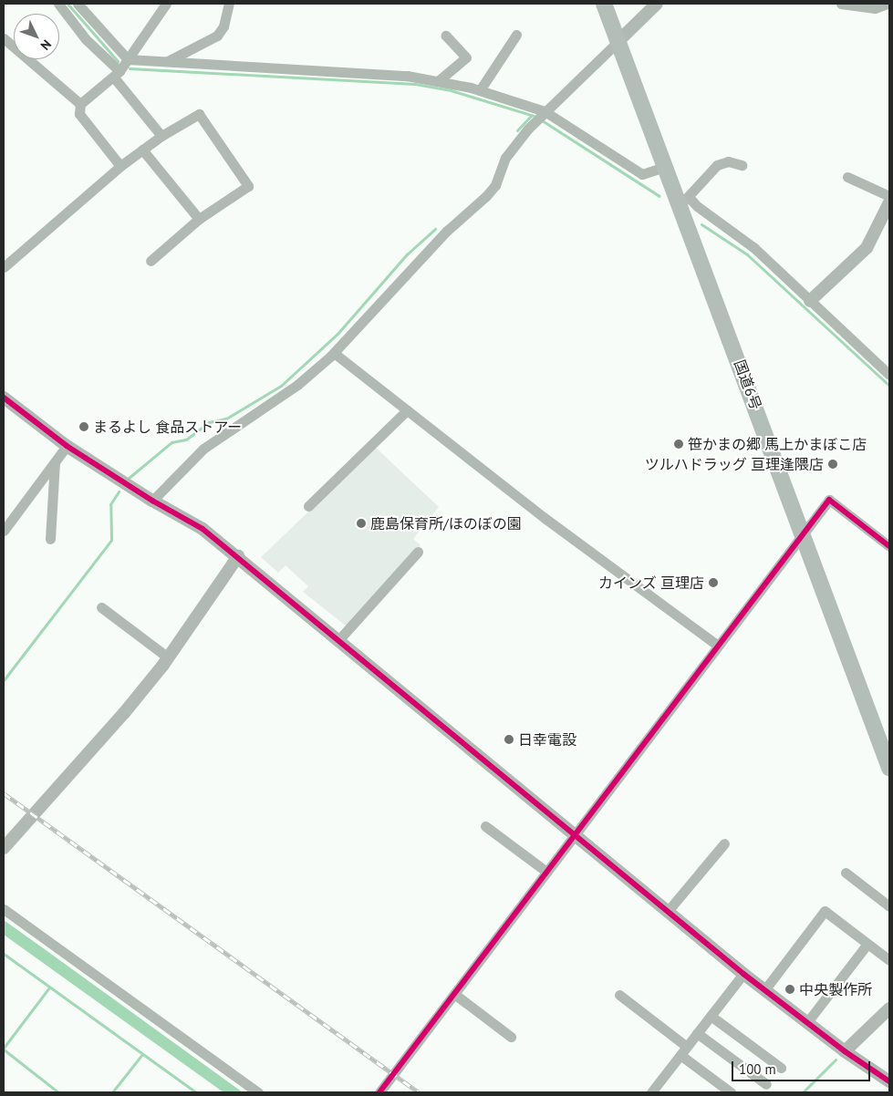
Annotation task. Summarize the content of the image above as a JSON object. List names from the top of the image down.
{
  "streets": {
    "highway": ["国道6号"]
  },
  "places": [
    "まるよし 食品ストアー",
    "笹かまの郷 馬上かまぼこ店",
    "ツルハドラッグ 亘理逢隈店",
    "鹿島保育所/ほのぼの園",
    "カインズ 亘理店",
    "日幸電設",
    "中央製作所"
  ],
  "scale_bar": "100 m",
  "north": "bottom right"
}
